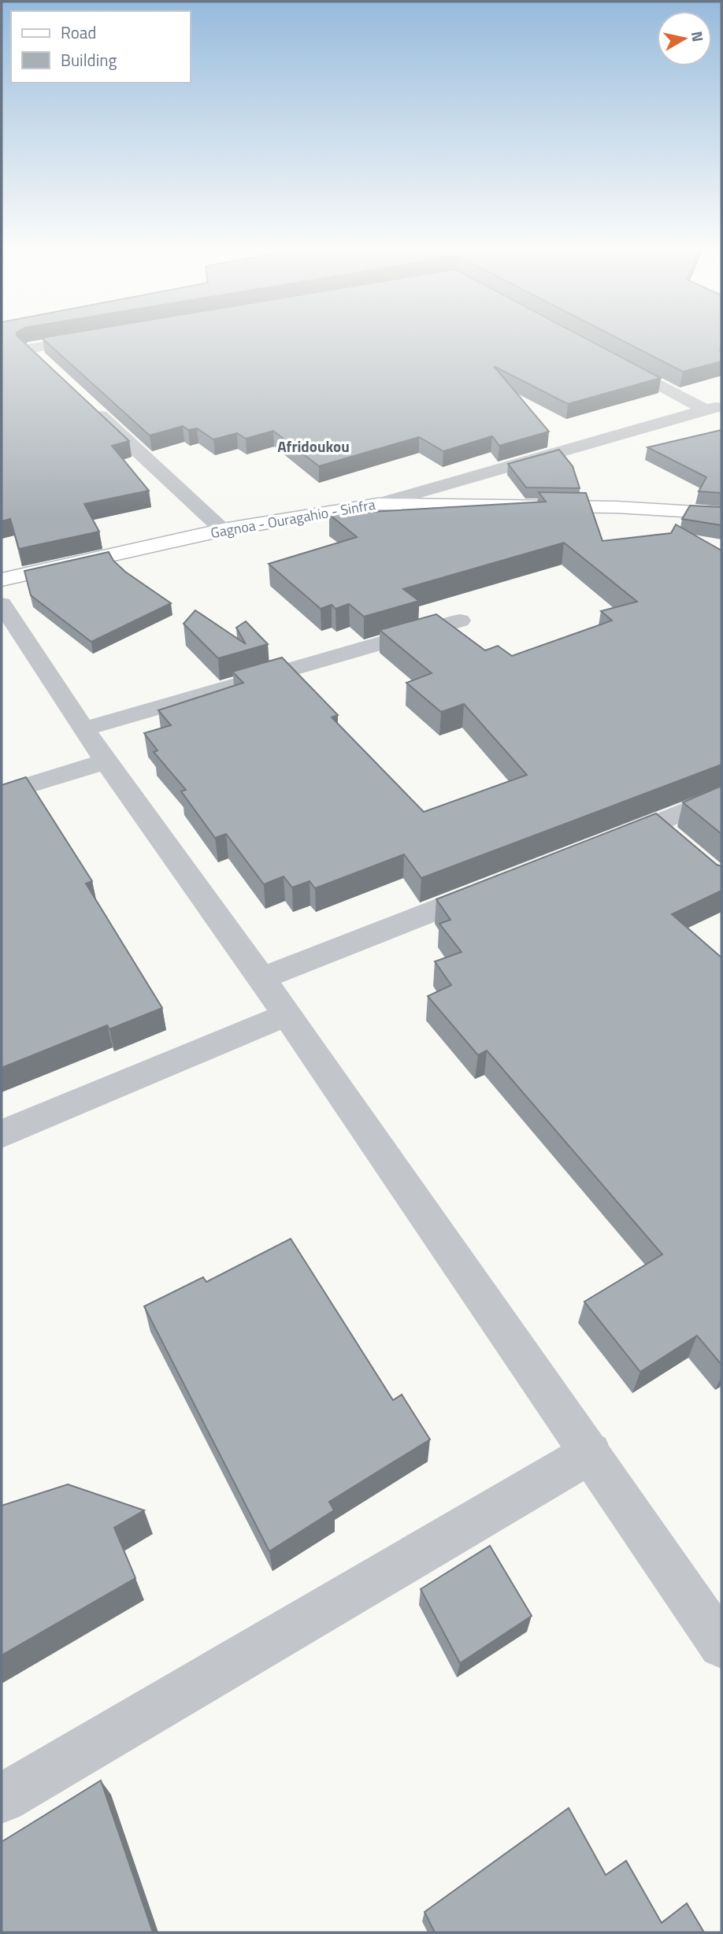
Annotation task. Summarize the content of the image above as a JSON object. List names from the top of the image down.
{
  "streets": {
    "main road": ["Gagnoa - Ouragahio - Sinfra"]
  },
  "districts": ["Afridoukou"],
  "legend": ["Road", "Building"],
  "north": "right"
}
